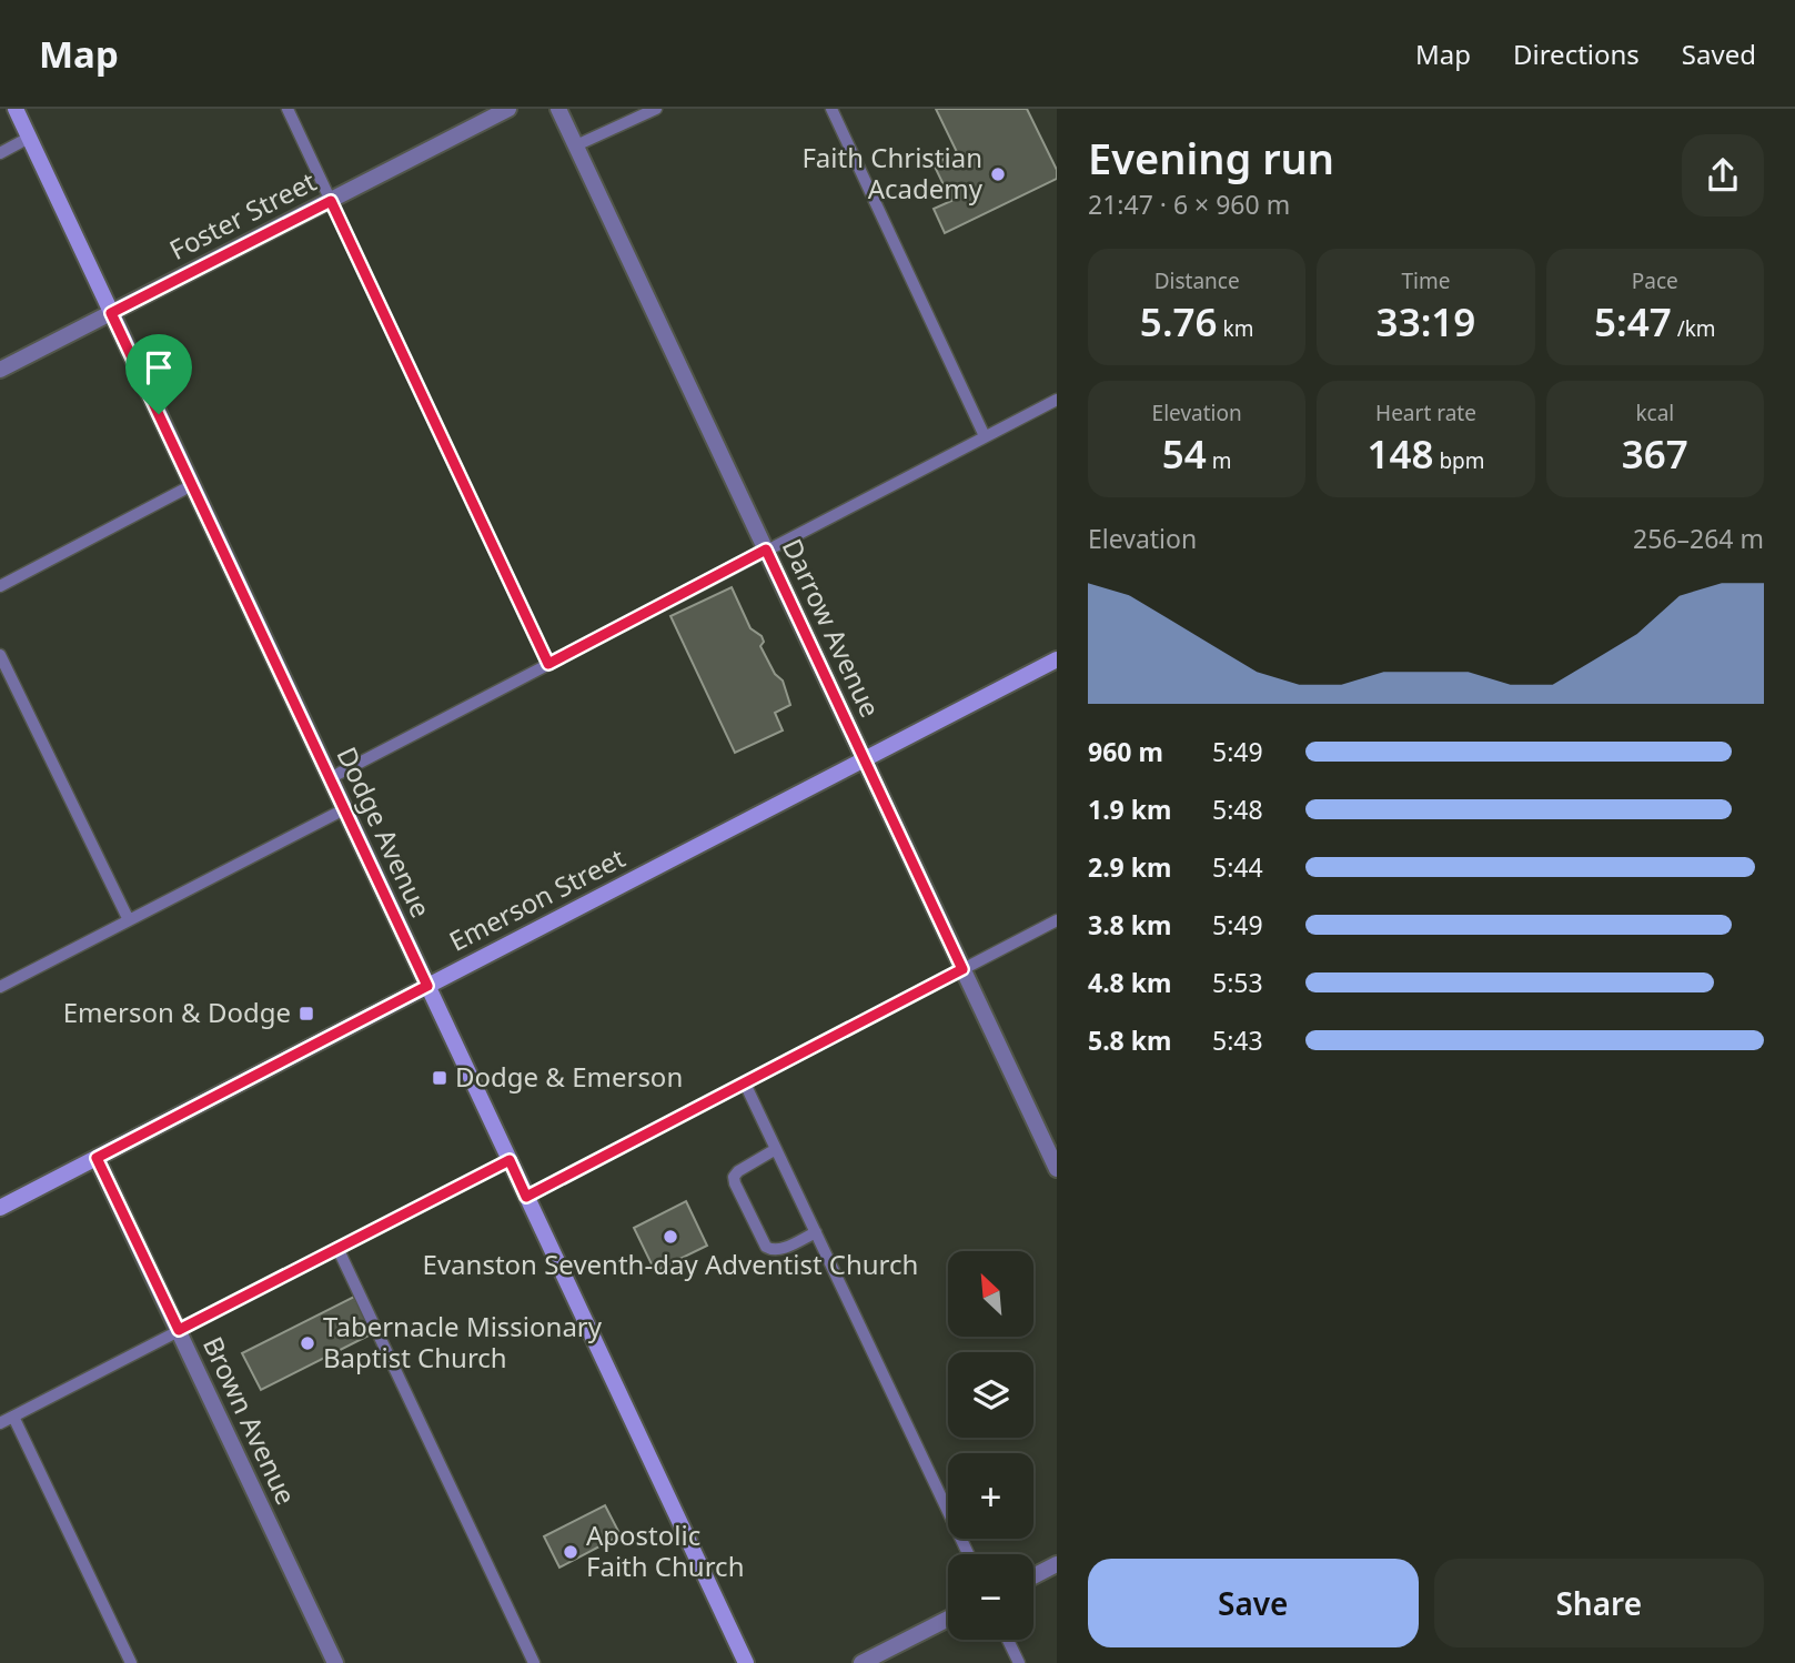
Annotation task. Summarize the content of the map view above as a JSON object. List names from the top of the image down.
{
  "streets": {
    "main road": ["Dodge Avenue", "Emerson Street"],
    "street": ["Foster Street", "Darrow Avenue", "Brown Avenue"]
  },
  "crossings": [
    ["Foster Street", "Dodge Avenue"],
    ["Darrow Avenue", "Emerson Street"],
    ["Dodge Avenue", "Emerson Street"],
    ["Emerson Street", "Brown Avenue"]
  ],
  "places": {
    "other": [
      "Faith Christian Academy",
      "Evanston Seventh-day Adventist Church",
      "Tabernacle Missionary Baptist Church",
      "Apostolic Faith Church"
    ],
    "transit": ["Emerson & Dodge", "Dodge & Emerson"]
  },
  "north": "top left",
  "page": {
    "header": "Map",
    "nav": ["Map", "Directions", "Saved"],
    "heading": ["Evening run", "21:47 · 6 × 960 m"],
    "stats": [
      ["Distance", "5.76 km"],
      ["Time", "33:19"],
      ["Pace", "5:47 /km"],
      ["Elevation", "54 m"],
      ["Heart rate", "148 bpm"],
      ["kcal", "367"]
    ],
    "chart": ["Elevation", "256–264 m"],
    "list": [
      {
        "name": "960 m",
        "note": "5:49"
      },
      {
        "name": "1.9 km",
        "note": "5:48"
      },
      {
        "name": "2.9 km",
        "note": "5:44"
      },
      {
        "name": "3.8 km",
        "note": "5:49"
      },
      {
        "name": "4.8 km",
        "note": "5:53"
      },
      {
        "name": "5.8 km",
        "note": "5:43"
      }
    ],
    "map_buttons": ["+", "−"],
    "buttons": ["Save", "Share"]
  }
}
